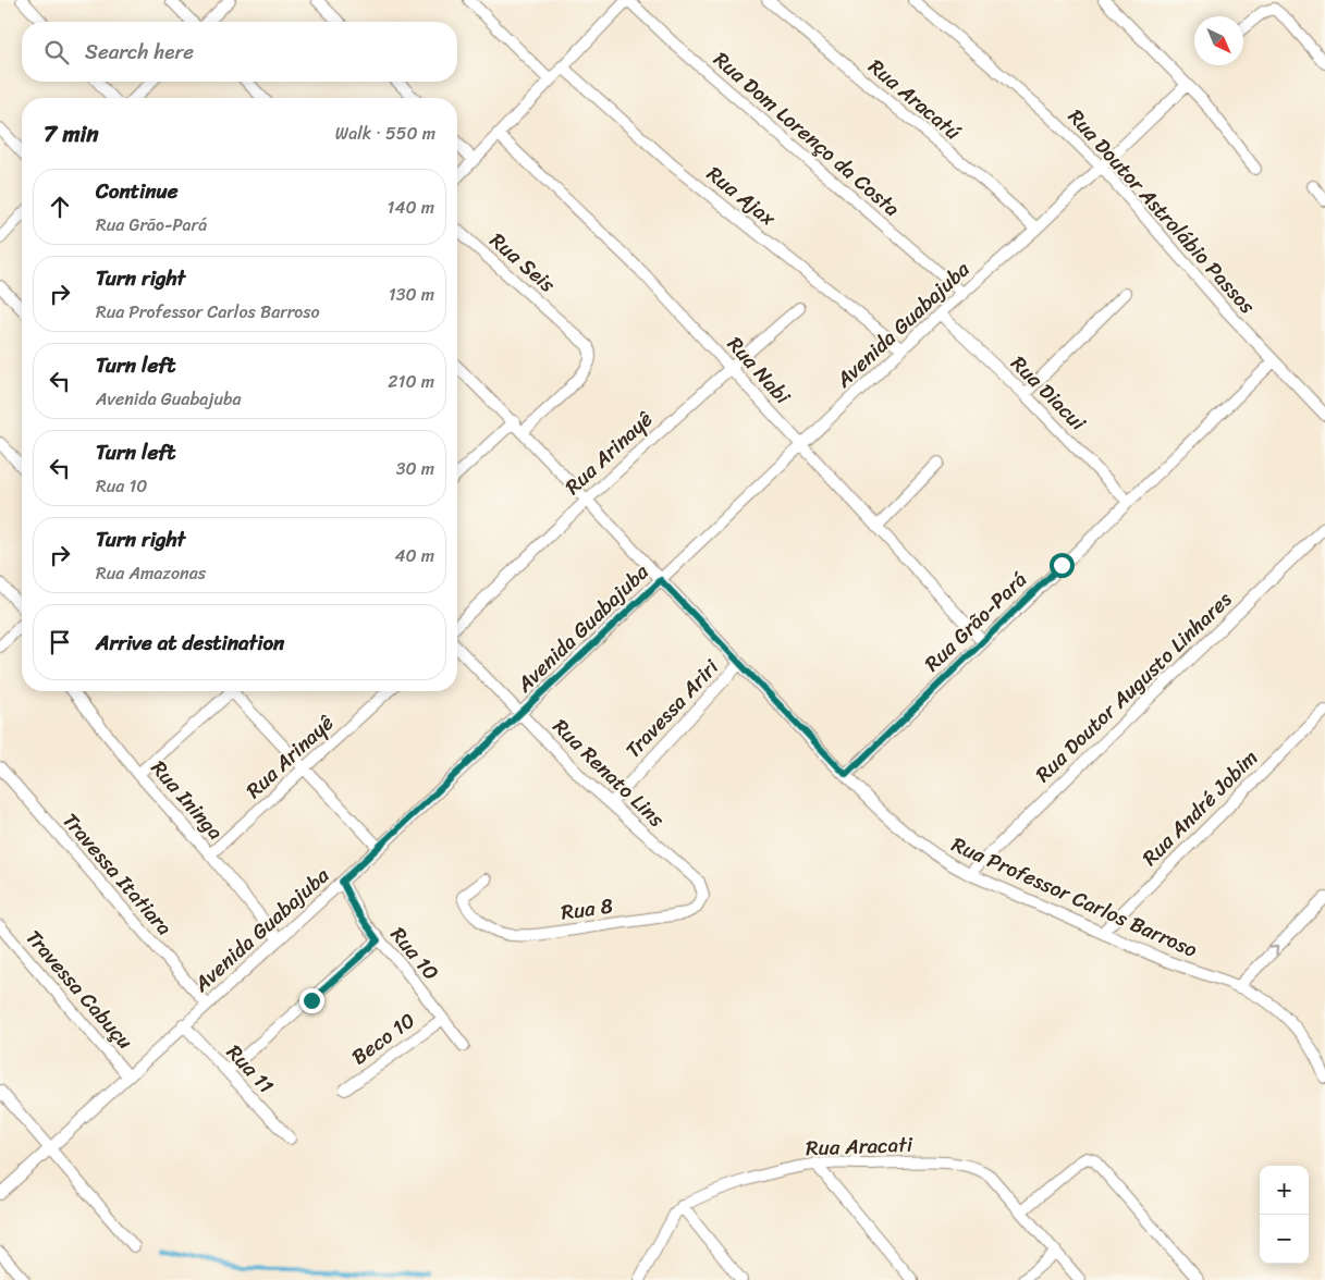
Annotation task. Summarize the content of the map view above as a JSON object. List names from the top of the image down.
{
  "streets": {
    "street": [
      "Rua Aracatú",
      "Rua Dom Lorenço da Costa",
      "Rua Ajax",
      "Rua Doutor Astrolábio Passos",
      "Rua Seis",
      "Avenida Guabajuba",
      "Rua Nabi",
      "Rua Diacui",
      "Rua Arinayê",
      "Rua Grão-Pará",
      "Rua Doutor Augusto Linhares",
      "Travessa Ariri",
      "Rua Renato Lins",
      "Rua Ininga",
      "Rua André Jobim",
      "Travessa Itatiara",
      "Rua Professor Carlos Barroso",
      "Rua 8",
      "Rua 10",
      "Travessa Cabuçu",
      "Beco 10",
      "Rua 11",
      "Rua Aracati"
    ]
  },
  "crossings": [
    ["Rua Aracatú", "Avenida Guabajuba"],
    ["Rua Dom Lorenço da Costa", "Avenida Guabajuba"],
    ["Rua Ajax", "Avenida Guabajuba"],
    ["Rua Doutor Astrolábio Passos", "Avenida Guabajuba"],
    ["Rua Doutor Astrolábio Passos", "Rua Grão-Pará"],
    ["Rua Seis", "Rua Professor Carlos Barroso"],
    ["Avenida Guabajuba", "Rua Nabi"],
    ["Avenida Guabajuba", "Rua Diacui"],
    ["Avenida Guabajuba", "Rua Renato Lins"],
    ["Avenida Guabajuba", "Rua Ininga"],
    ["Avenida Guabajuba", "Travessa Itatiara"],
    ["Avenida Guabajuba", "Rua Professor Carlos Barroso"],
    ["Avenida Guabajuba", "Rua 10"],
    ["Avenida Guabajuba", "Travessa Cabuçu"],
    ["Avenida Guabajuba", "Rua 11"],
    ["Rua Nabi", "Rua Arinayê"],
    ["Rua Nabi", "Rua Grão-Pará"],
    ["Rua Diacui", "Rua Grão-Pará"],
    ["Rua Arinayê", "Rua Ininga"],
    ["Rua Arinayê", "Rua Professor Carlos Barroso"],
    ["Rua Grão-Pará", "Rua Professor Carlos Barroso"],
    ["Rua Doutor Augusto Linhares", "Rua Professor Carlos Barroso"],
    ["Travessa Ariri", "Rua Renato Lins"],
    ["Travessa Ariri", "Rua Professor Carlos Barroso"],
    ["Rua Renato Lins", "Rua 8"],
    ["Rua André Jobim", "Rua Professor Carlos Barroso"],
    ["Rua 10", "Beco 10"]
  ],
  "north": "bottom right",
  "page": {
    "search": "Search here",
    "heading": ["7 min", "Walk · 550 m"],
    "list": [
      ["Continue", "Rua Grão-Pará", "140 m"],
      ["Turn right", "Rua Professor Carlos Barroso", "130 m"],
      ["Turn left", "Avenida Guabajuba", "210 m"],
      ["Turn left", "Rua 10", "30 m"],
      ["Turn right", "Rua Amazonas", "40 m"],
      "Arrive at destination"
    ],
    "map_buttons": ["+", "−"]
  }
}
